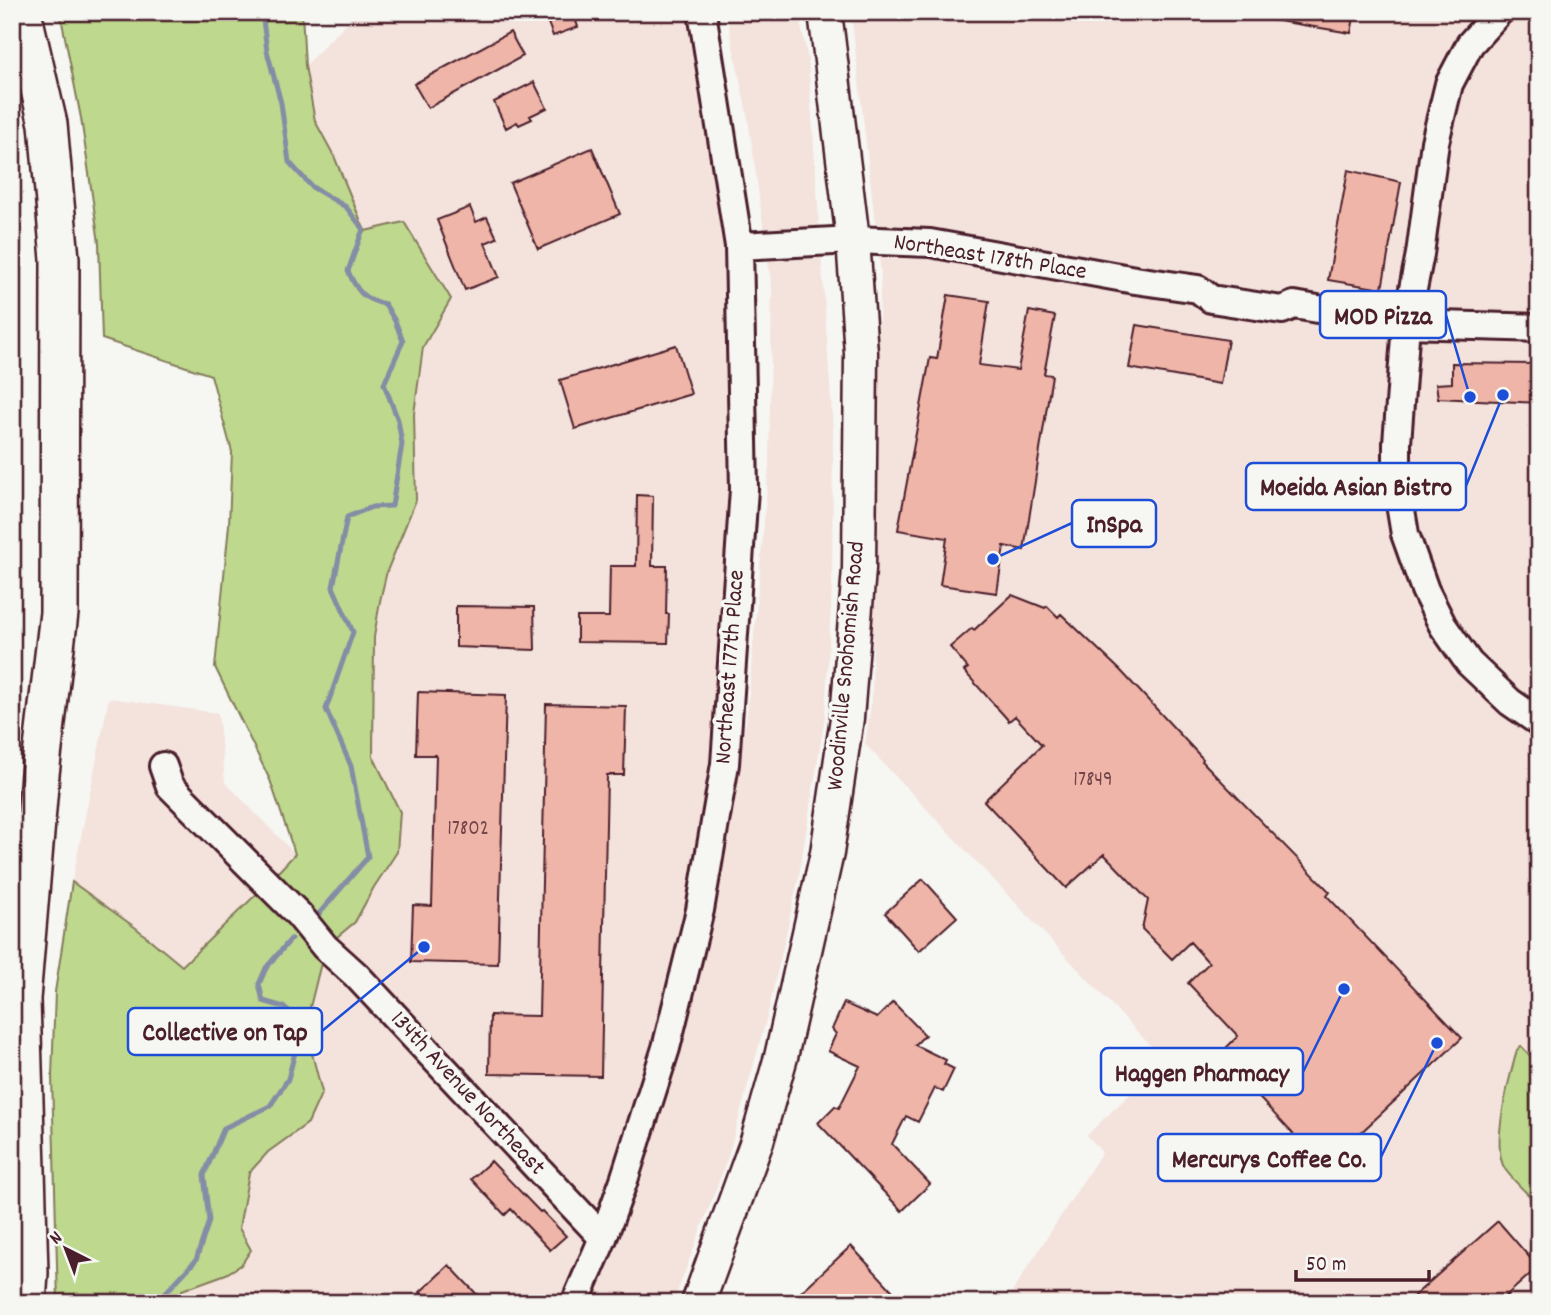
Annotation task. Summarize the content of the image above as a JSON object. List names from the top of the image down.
{
  "streets": {
    "main road": ["Woodinville Snohomish Road"],
    "street": ["Northeast 178th Place", "Northeast 177th Place", "134th Avenue Northeast"]
  },
  "crossings": [
    ["Northeast 178th Place", "Woodinville Snohomish Road"],
    ["Northeast 178th Place", "Northeast 177th Place"],
    ["Northeast 177th Place", "134th Avenue Northeast"]
  ],
  "places": [
    "Moeida Asian Bistro",
    "MOD Pizza",
    "InSpa",
    "Collective on Tap",
    "Haggen Pharmacy",
    "Mercurys Coffee Co."
  ],
  "house_numbers": ["17849", "17802"],
  "scale_bar": "50 m",
  "north": "top left"
}
